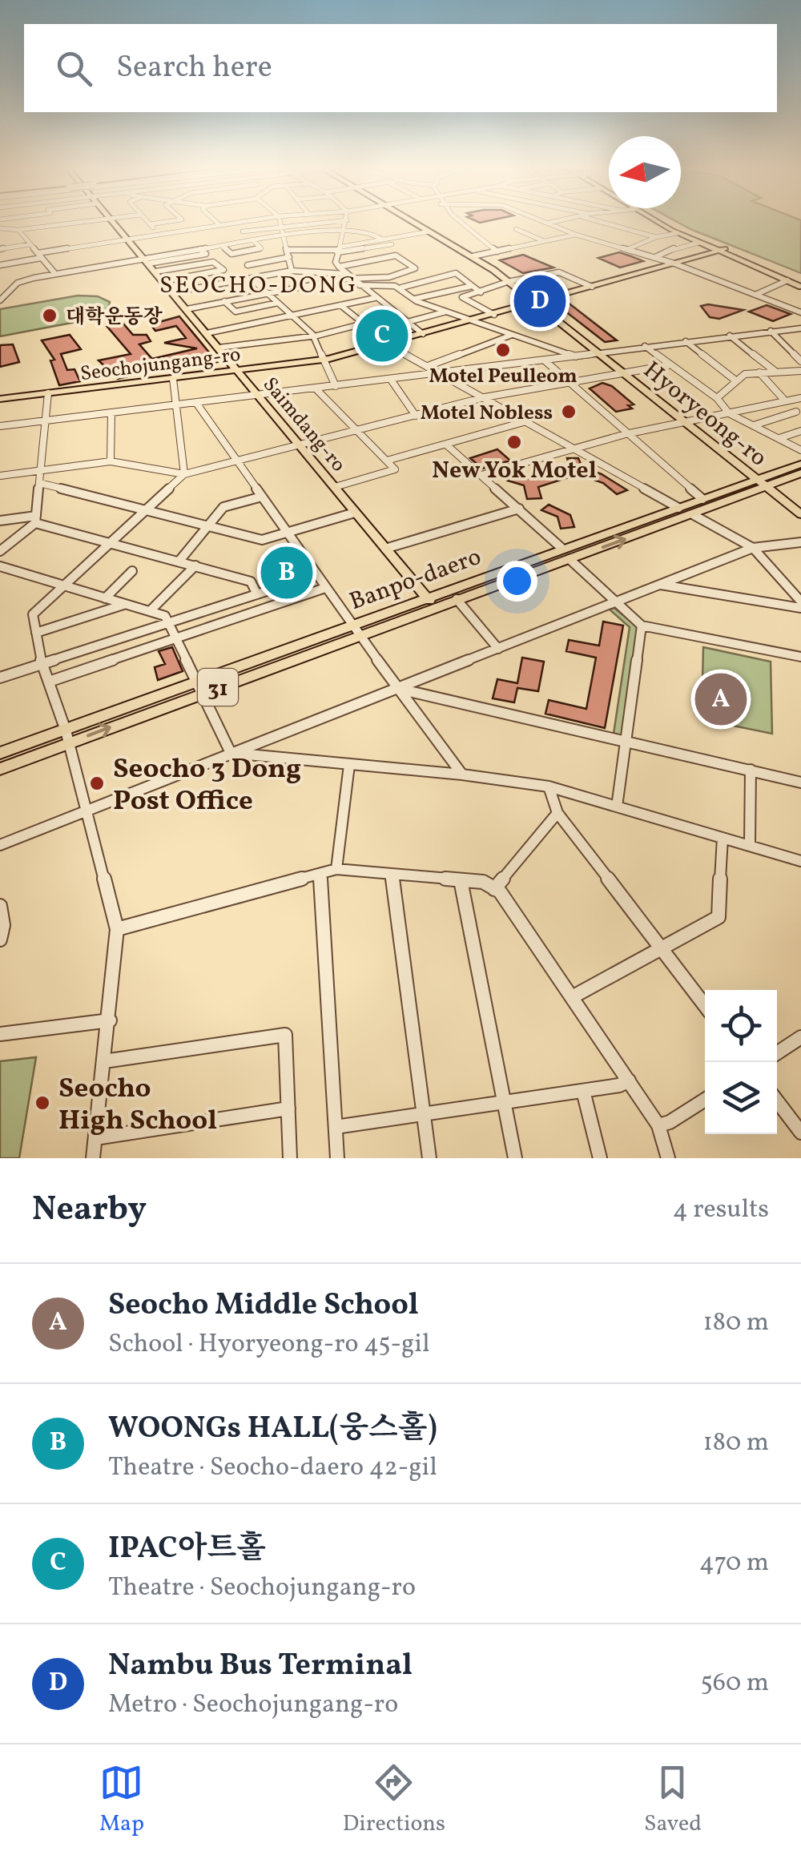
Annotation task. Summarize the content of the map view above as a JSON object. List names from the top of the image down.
{
  "streets": {
    "main road": [
      "Seochojungang-ro",
      "Hyoryeong-ro",
      "Saimdang-ro",
      "Banpo-daero",
      "31"
    ]
  },
  "crossings": [
    ["Seochojungang-ro", "Hyoryeong-ro"],
    ["Seochojungang-ro", "Saimdang-ro"],
    ["Hyoryeong-ro", "Banpo-daero"],
    ["Saimdang-ro", "Banpo-daero"]
  ],
  "districts": ["SEOCHO-DONG"],
  "places": [
    "대학운동장",
    "Motel Peulleom",
    "Motel Nobless",
    "New Yok Motel",
    "Seocho 3 Dong Post Office",
    "Seocho High School"
  ],
  "north": "left",
  "page": {
    "search": "Search here",
    "pins": [
      "D",
      "C",
      "B",
      "A"
    ],
    "heading": ["Nearby", "4 results"],
    "list": [
      {
        "mark": "A",
        "name": "Seocho Middle School",
        "note": "School · Hyoryeong-ro 45-gil",
        "value": "180 m"
      },
      {
        "mark": "B",
        "name": "WOONGs HALL(웅스홀)",
        "note": "Theatre · Seocho-daero 42-gil",
        "value": "180 m"
      },
      {
        "mark": "C",
        "name": "IPAC아트홀",
        "note": "Theatre · Seochojungang-ro",
        "value": "470 m"
      },
      {
        "mark": "D",
        "name": "Nambu Bus Terminal",
        "note": "Metro · Seochojungang-ro",
        "value": "560 m"
      }
    ],
    "nav": ["Map", "Directions", "Saved"]
  }
}
